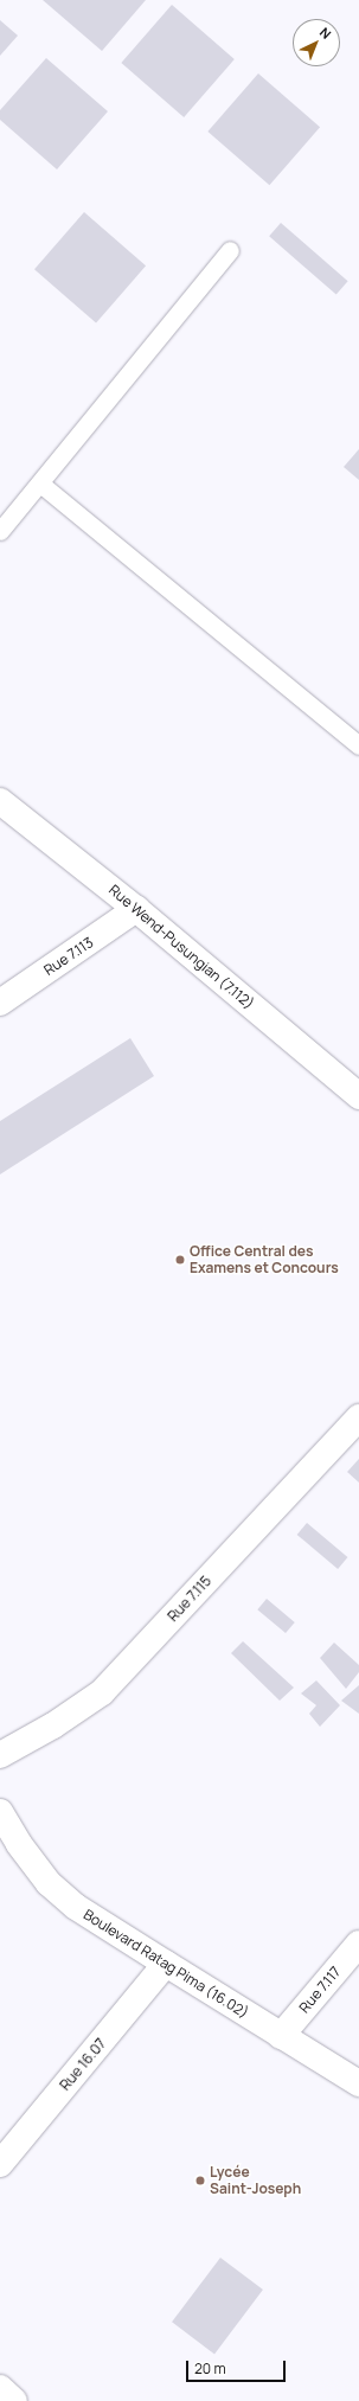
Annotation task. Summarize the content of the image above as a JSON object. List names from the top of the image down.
{
  "streets": {
    "street": [
      "Rue Wend-Pusungian (7.112)",
      "Rue 7.113",
      "Rue 7.115",
      "Boulevard Ratag Pima (16.02)",
      "Rue 7.117",
      "Rue 16.07"
    ]
  },
  "crossings": [
    ["Rue Wend-Pusungian (7.112)", "Rue 7.113"],
    ["Boulevard Ratag Pima (16.02)", "Rue 7.117"],
    ["Boulevard Ratag Pima (16.02)", "Rue 16.07"]
  ],
  "places": ["Office Central des Examens et Concours", "Lycée Saint-Joseph"],
  "scale_bar": "20 m",
  "north": "top right"
}
